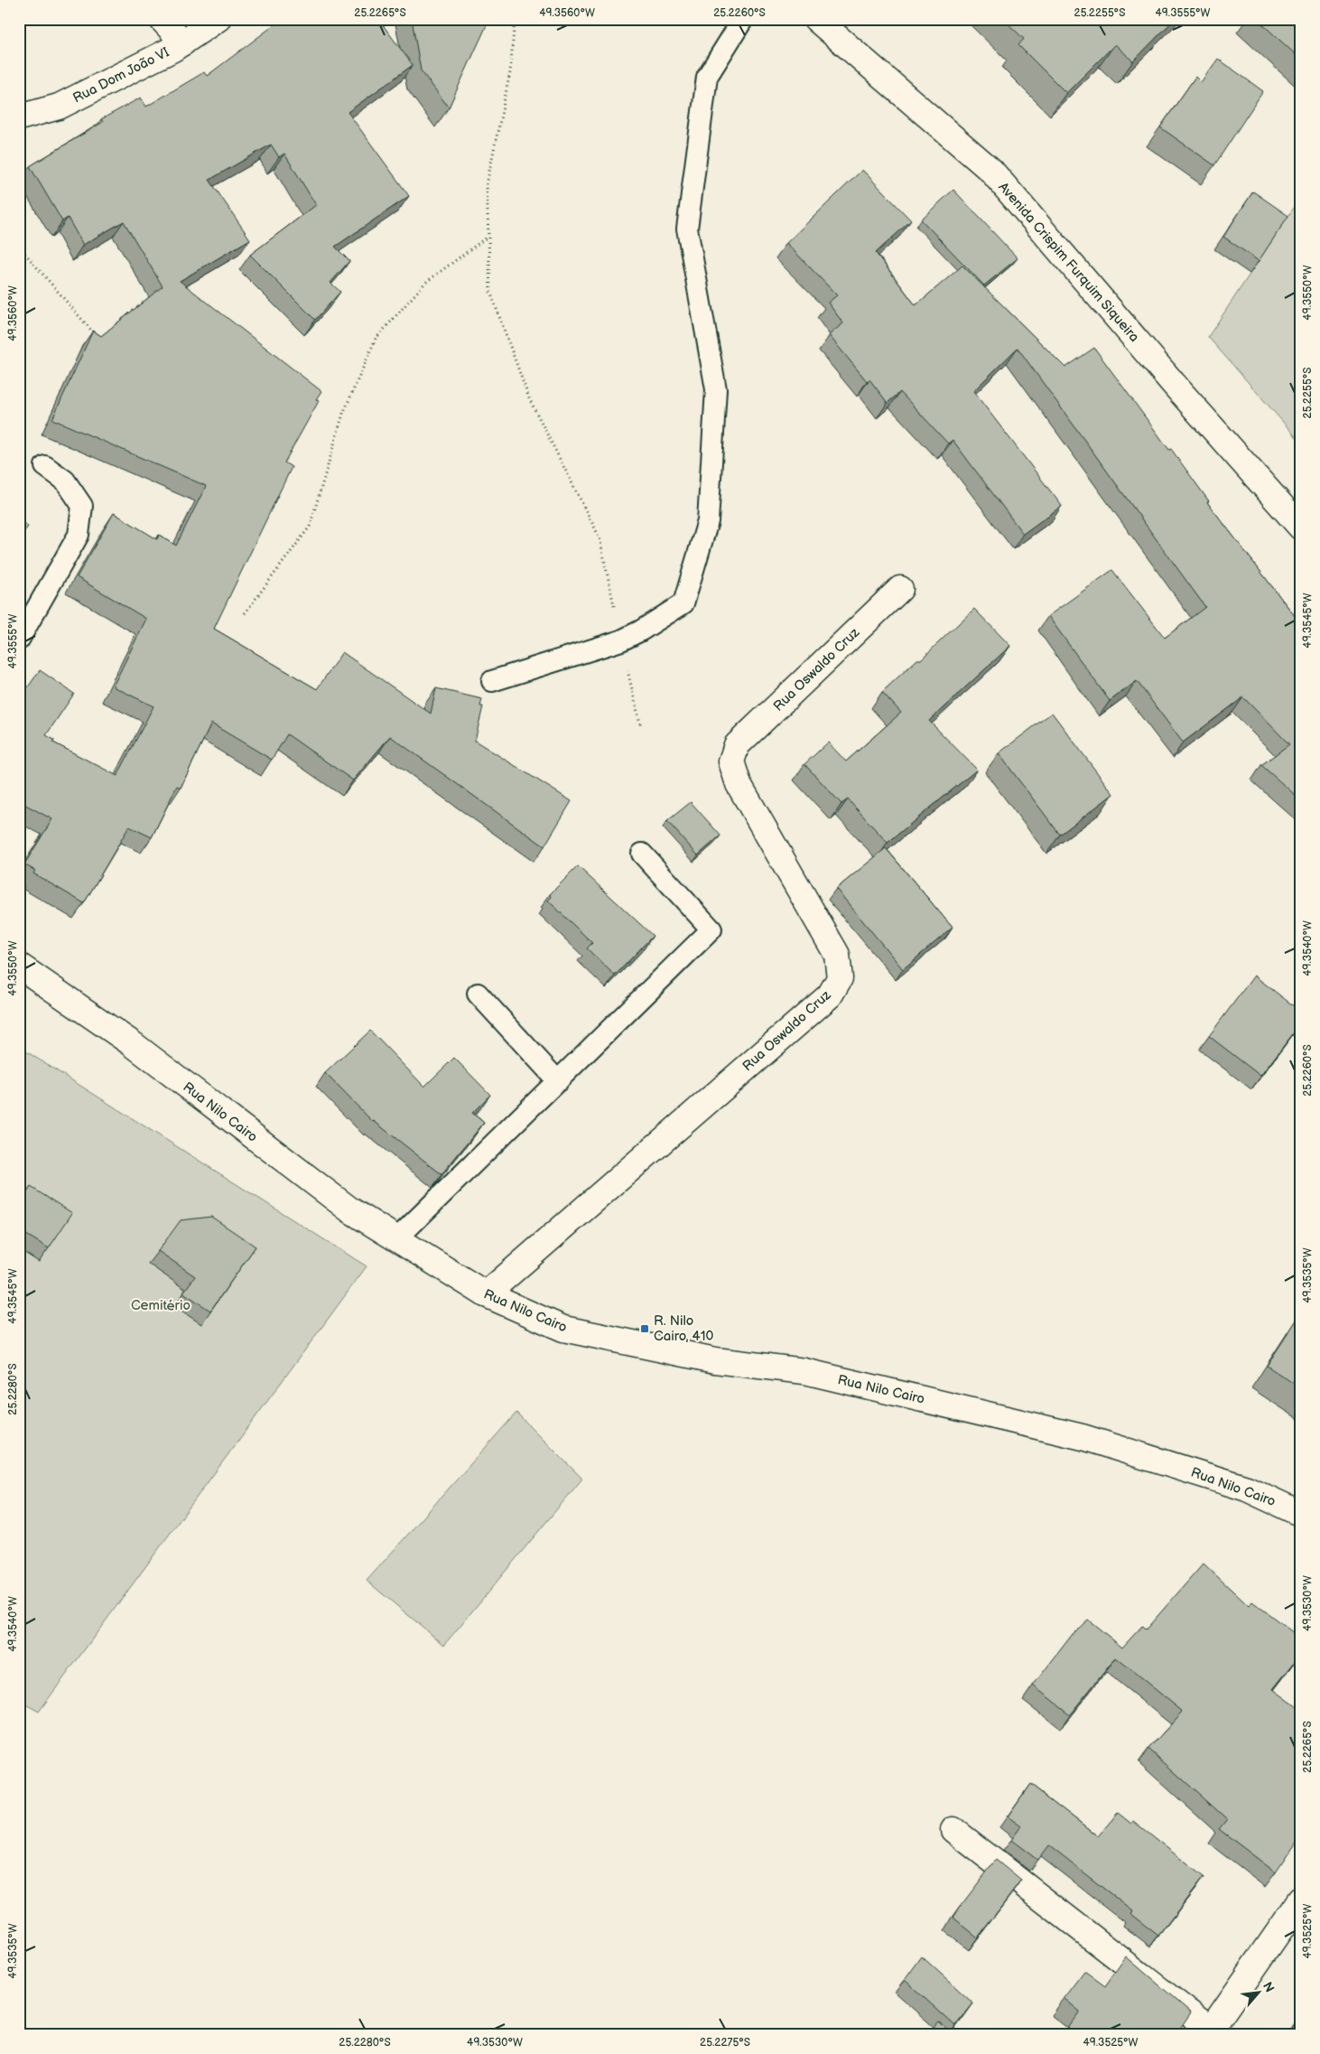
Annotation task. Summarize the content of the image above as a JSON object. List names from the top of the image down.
{
  "streets": {
    "street": [
      "Rua Dom João VI",
      "Avenida Crispim Furquim Siqueira",
      "Rua Oswaldo Cruz",
      "Rua Nilo Cairo"
    ]
  },
  "crossings": [
    ["Rua Oswaldo Cruz", "Rua Nilo Cairo"]
  ],
  "parks": ["Cemitério"],
  "places": {
    "transit": ["R. Nilo Cairo, 410"]
  },
  "north": "top right",
  "coordinates": [
    "25.2265°S",
    "49.3560°W",
    "25.2260°S",
    "25.2255°S",
    "49.3555°W",
    "49.3550°W",
    "49.3545°W",
    "49.3540°W",
    "49.3535°W",
    "25.2280°S",
    "49.3530°W",
    "49.3525°W",
    "25.2275°S"
  ]
}
